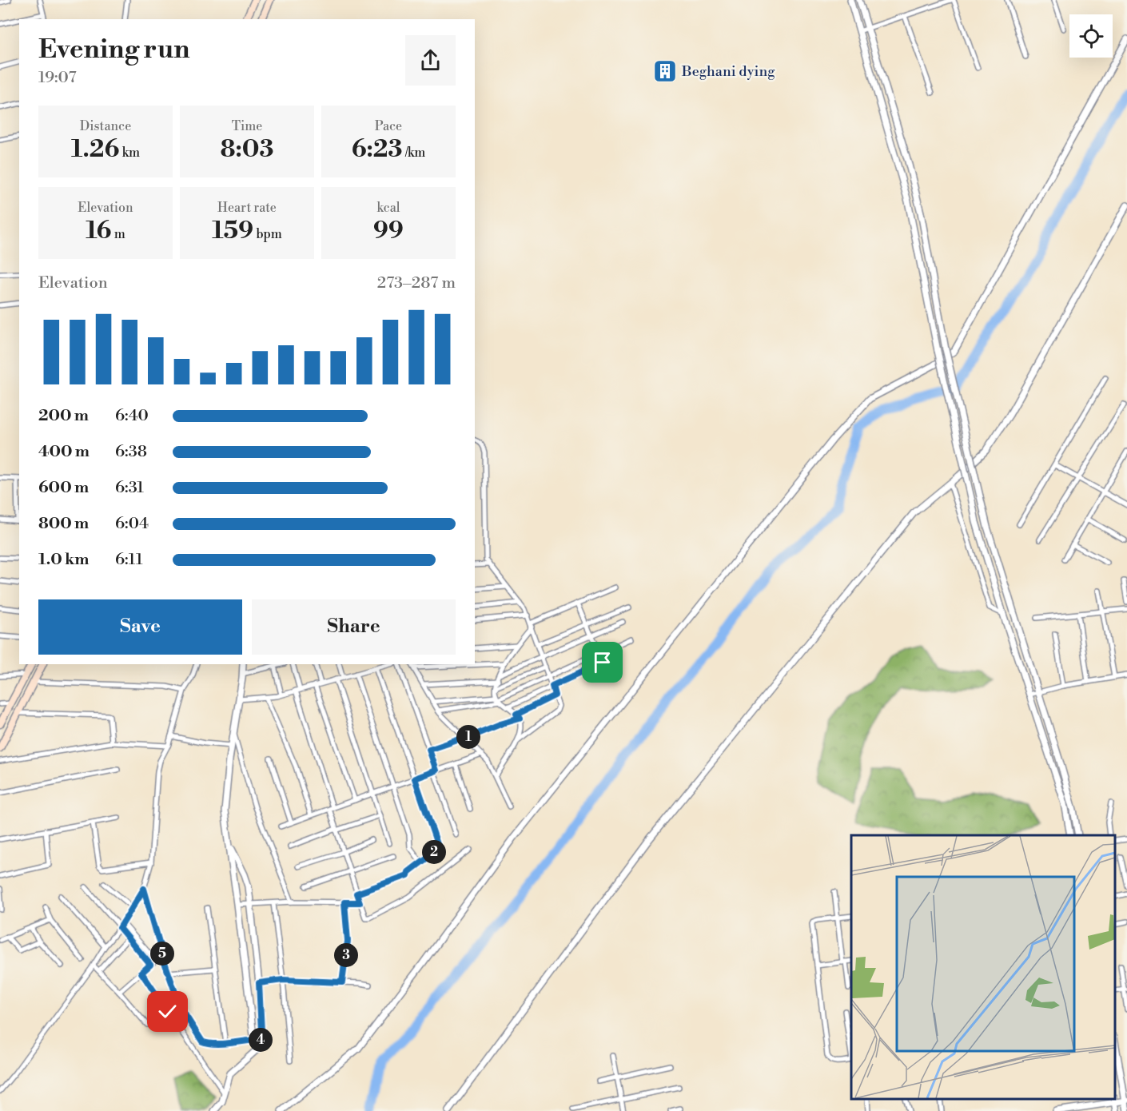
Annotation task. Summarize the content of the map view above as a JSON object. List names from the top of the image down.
{
  "places": {
    "building": ["Beghani dying"]
  },
  "page": {
    "heading": ["Evening run", "19:07"],
    "stats": [
      ["Distance", "1.26 km"],
      ["Time", "8:03"],
      ["Pace", "6:23 /km"],
      ["Elevation", "16 m"],
      ["Heart rate", "159 bpm"],
      ["kcal", "99"]
    ],
    "chart": ["Elevation", "273–287 m"],
    "list": [
      {
        "name": "200 m",
        "note": "6:40"
      },
      {
        "name": "400 m",
        "note": "6:38"
      },
      {
        "name": "600 m",
        "note": "6:31"
      },
      {
        "name": "800 m",
        "note": "6:04"
      },
      {
        "name": "1.0 km",
        "note": "6:11"
      }
    ],
    "buttons": ["Save", "Share"],
    "pins": [
      "1",
      "2",
      "5",
      "3",
      "4"
    ]
  }
}
